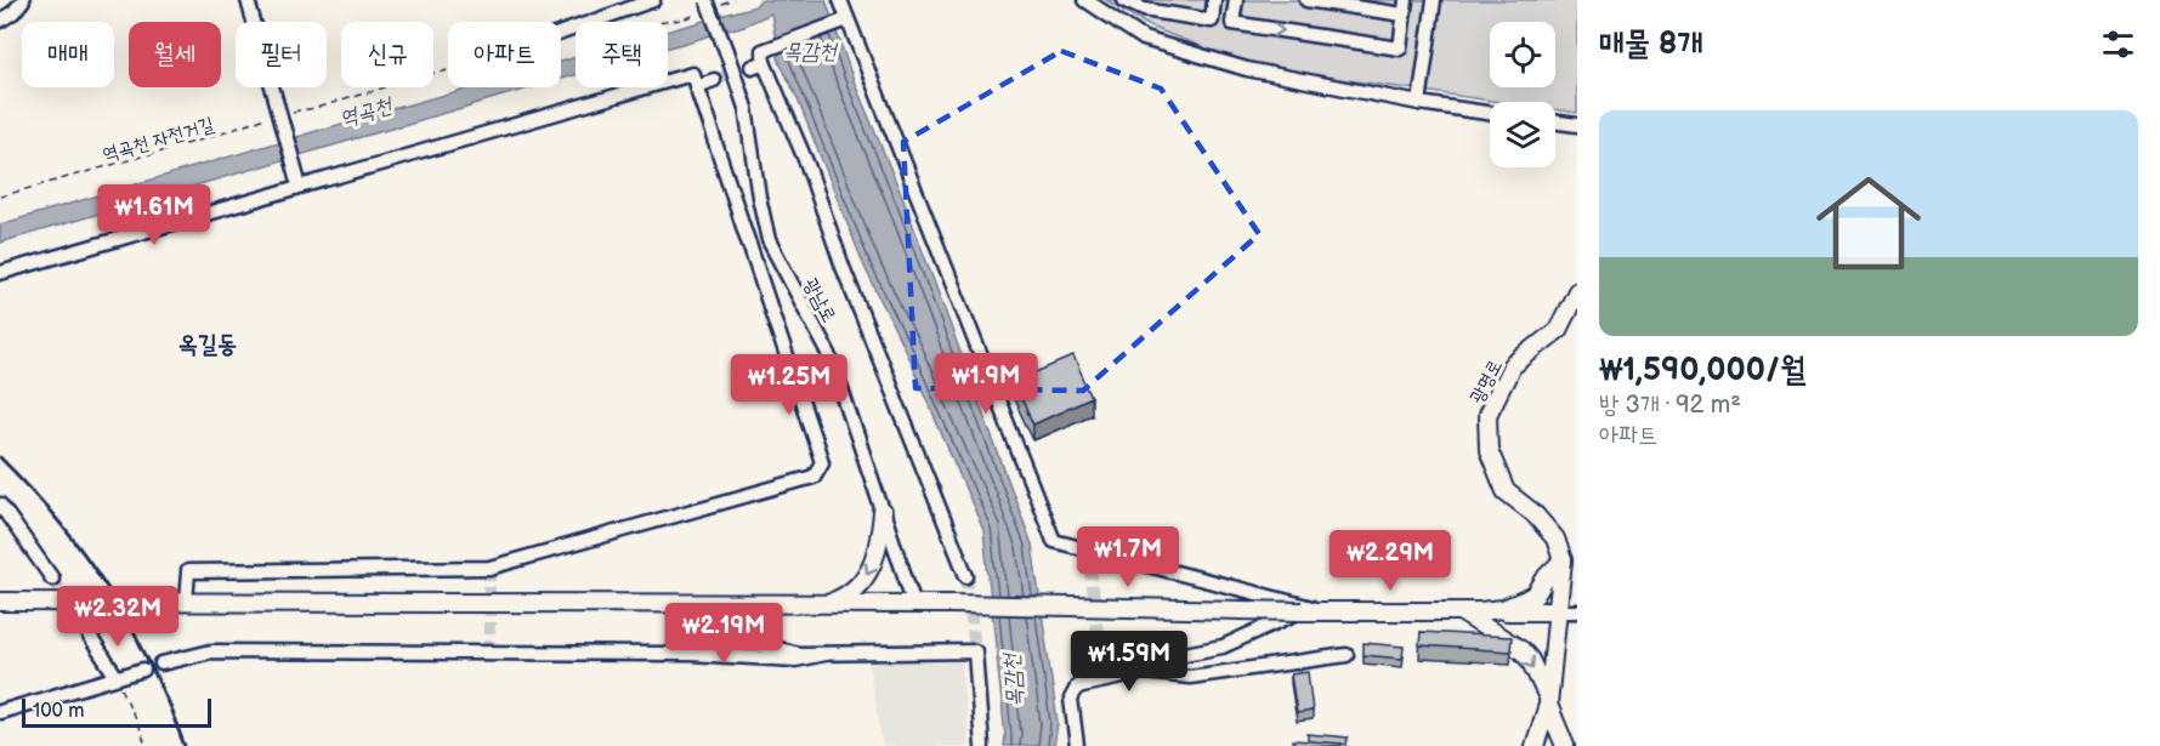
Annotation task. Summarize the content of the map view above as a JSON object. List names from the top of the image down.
{
  "streets": {
    "main road": ["광명로"],
    "street": ["광남로"],
    "path": ["역곡천 자전거길"]
  },
  "districts": ["옥길동"],
  "water": ["목감천", "역곡천"],
  "scale_bar": "100 m",
  "page": {
    "heading": "매물 8개",
    "chip": [
      "매매",
      "월세",
      "필터",
      "신규",
      "아파트",
      "주택"
    ],
    "list": [
      {
        "name": "₩1,590,000/월",
        "note": "방 3개 · 92 m² · 아파트"
      }
    ],
    "price": [
      "₩1.61M",
      "₩1.9M",
      "₩1.25M",
      "₩1.7M",
      "₩2.29M",
      "₩2.32M",
      "₩2.19M",
      "₩1.59M"
    ],
    "scale": "100 m"
  }
}
